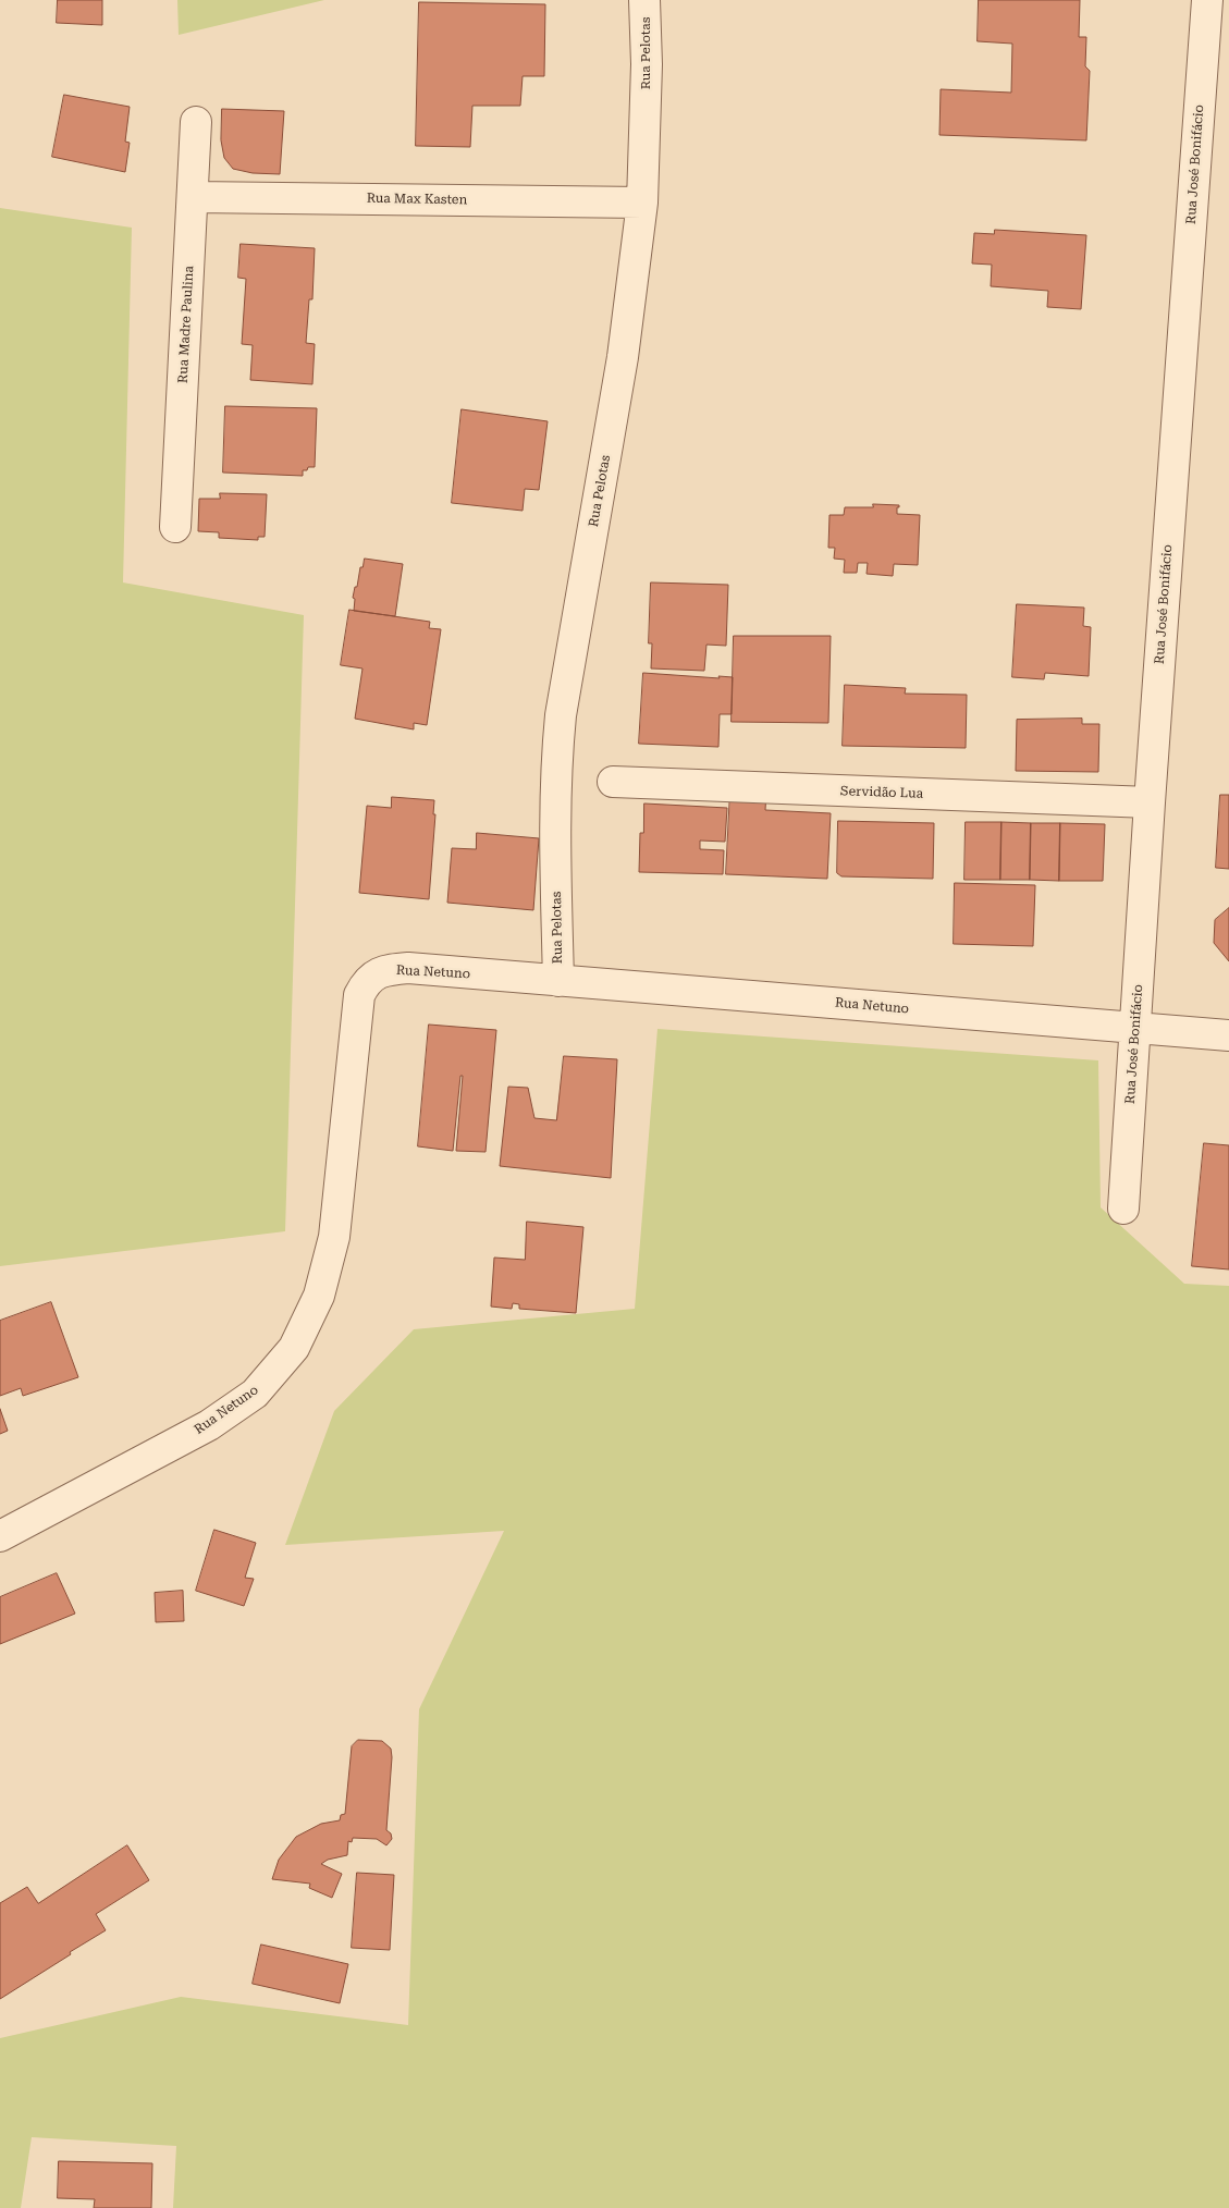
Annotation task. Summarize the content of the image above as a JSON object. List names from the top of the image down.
{
  "streets": {
    "street": [
      "Rua Pelotas",
      "Rua José Bonifácio",
      "Rua Max Kasten",
      "Rua Madre Paulina",
      "Servidão Lua",
      "Rua Netuno"
    ]
  },
  "crossings": [
    ["Rua Pelotas", "Rua Max Kasten"],
    ["Rua Pelotas", "Rua Netuno"],
    ["Rua José Bonifácio", "Servidão Lua"],
    ["Rua José Bonifácio", "Rua Netuno"],
    ["Rua Max Kasten", "Rua Madre Paulina"]
  ]
}
